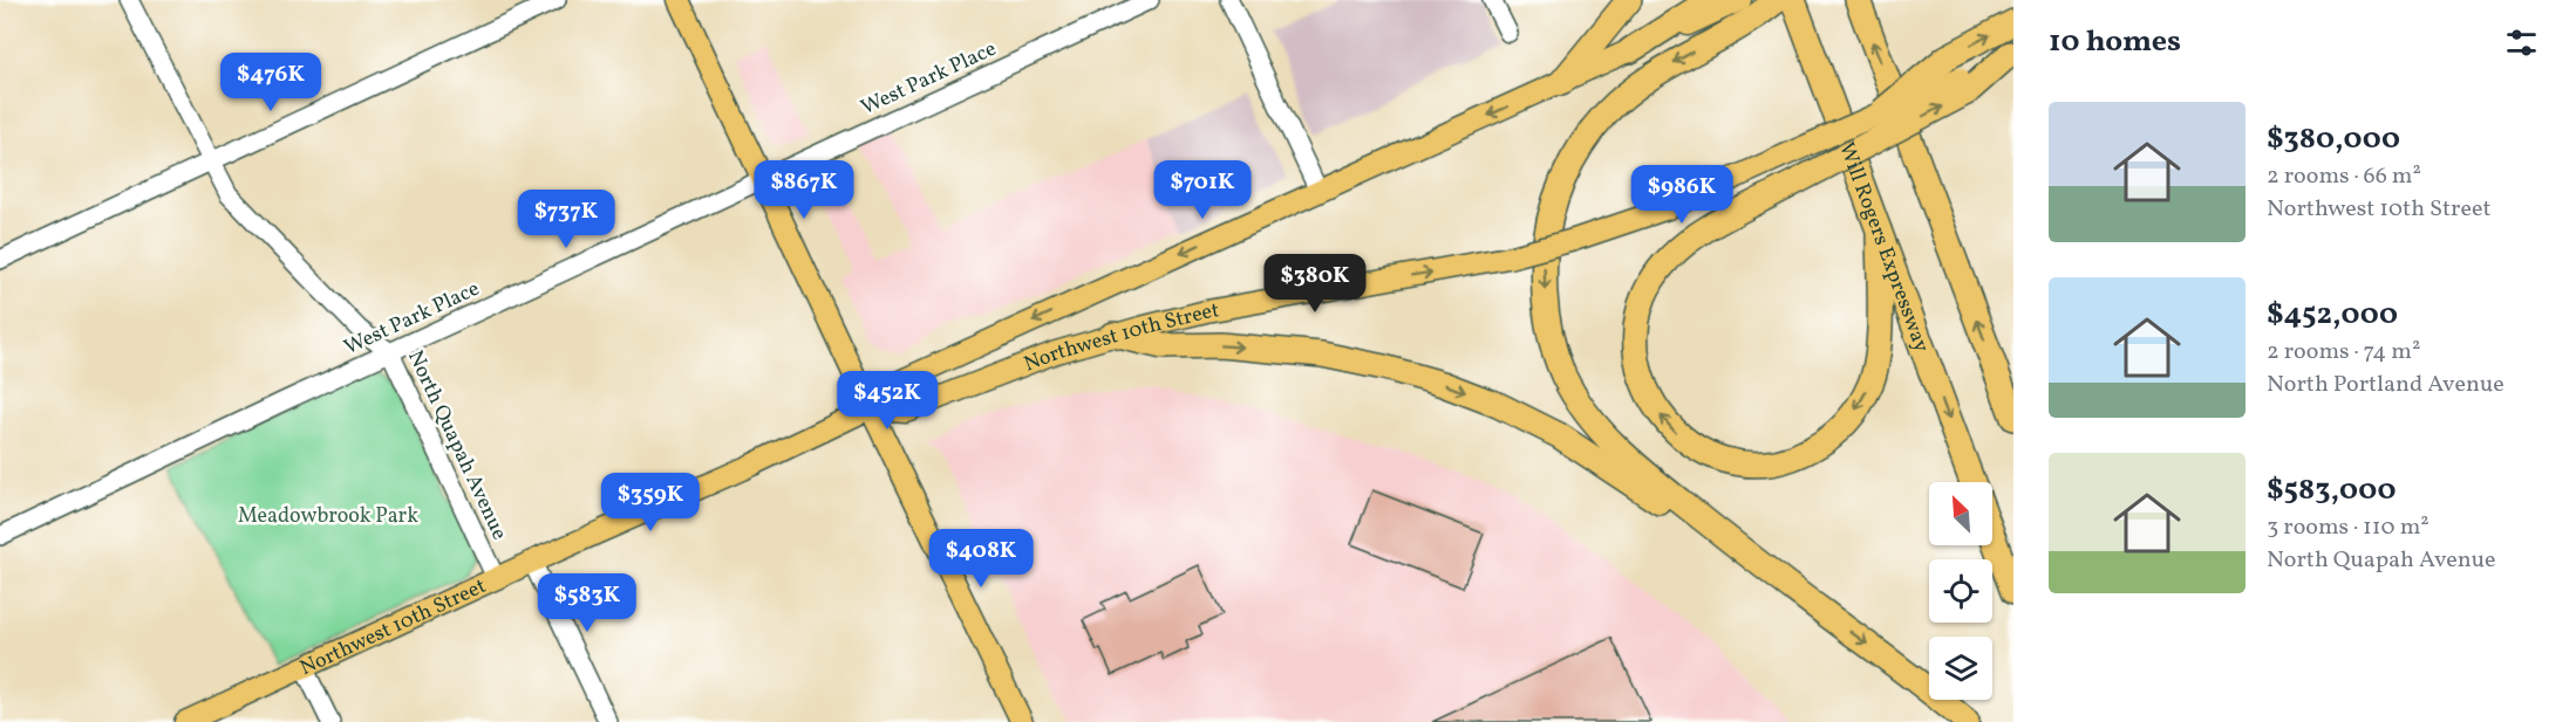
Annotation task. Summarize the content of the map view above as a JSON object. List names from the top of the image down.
{
  "streets": {
    "highway": ["Will Rogers Expressway"],
    "main road": ["Northwest 10th Street"],
    "street": ["West Park Place", "North Quapah Avenue"]
  },
  "crossings": [
    ["West Park Place", "North Quapah Avenue"],
    ["Northwest 10th Street", "North Quapah Avenue"]
  ],
  "parks": ["Meadowbrook Park"],
  "north": "top left",
  "page": {
    "heading": "10 homes",
    "price": [
      "$476K",
      "$867K",
      "$701K",
      "$986K",
      "$737K",
      "$380K",
      "$452K",
      "$359K",
      "$408K",
      "$583K"
    ],
    "list": [
      {
        "name": "$380,000",
        "note": "2 rooms · 66 m² · Northwest 10th Street"
      },
      {
        "name": "$452,000",
        "note": "2 rooms · 74 m² · North Portland Avenue"
      },
      {
        "name": "$583,000",
        "note": "3 rooms · 110 m² · North Quapah Avenue"
      }
    ]
  }
}
